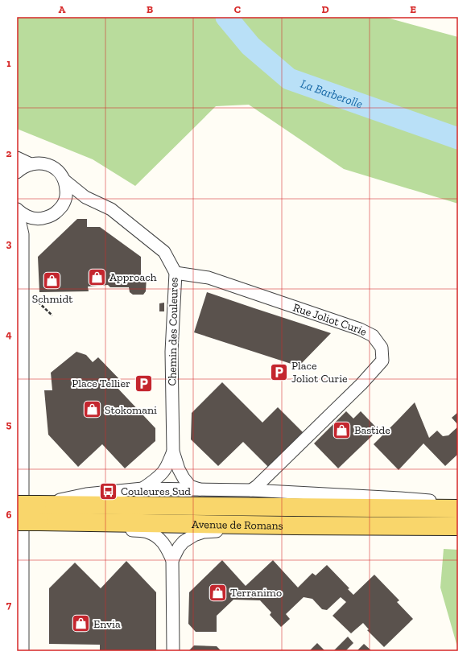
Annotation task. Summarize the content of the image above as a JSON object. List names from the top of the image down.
{
  "streets": {
    "main road": ["Avenue de Romans"],
    "street": ["Rue Joliot Curie", "Chemin des Couleures"]
  },
  "crossings": [
    ["Rue Joliot Curie", "Chemin des Couleures"]
  ],
  "water": ["La Barberolle"],
  "places": {
    "shop": [
      "Approach",
      "Schmidt",
      "Stokomani",
      "Bastide",
      "Terranimo",
      "Envia"
    ],
    "parking": ["Place Joliot Curie", "Place Tellier"],
    "bus stop": ["Couleures Sud"]
  },
  "grid": {
    "columns": [
      "A",
      "B",
      "C",
      "D",
      "E"
    ],
    "rows": [
      "1",
      "2",
      "3",
      "4",
      "5",
      "6",
      "7"
    ]
  }
}
